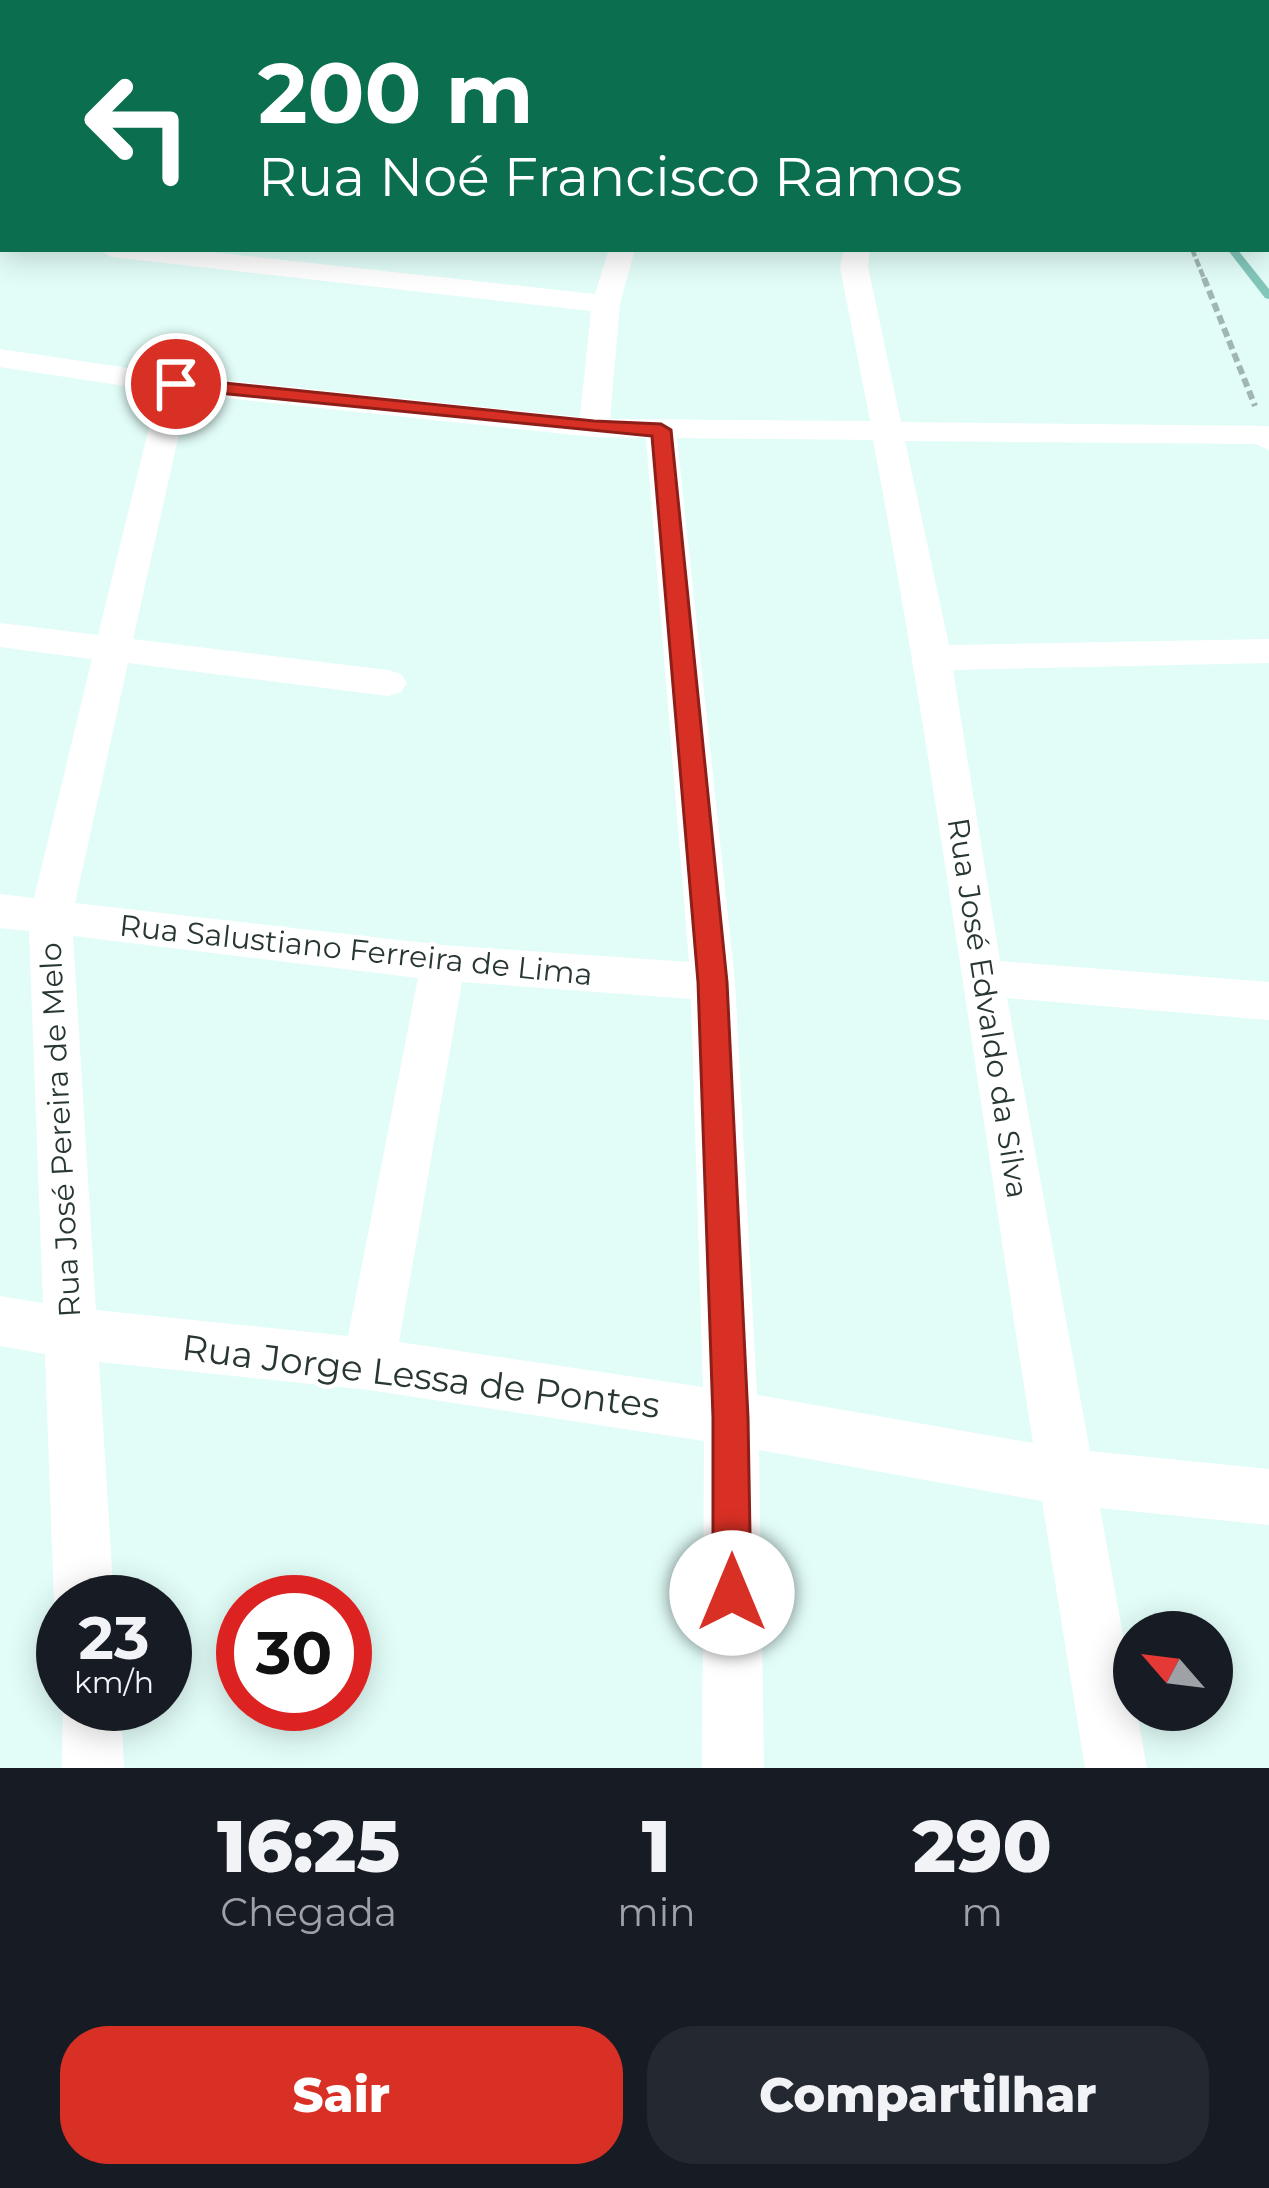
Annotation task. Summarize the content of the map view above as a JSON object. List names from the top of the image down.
{
  "streets": {
    "street": [
      "Rua Salustiano Ferreira de Lima",
      "Rua José Edvaldo da Silva",
      "Rua José Pereira de Melo",
      "Rua Jorge Lessa de Pontes"
    ]
  },
  "crossings": [
    ["Rua Salustiano Ferreira de Lima", "Rua José Pereira de Melo"],
    ["Rua José Edvaldo da Silva", "Rua Jorge Lessa de Pontes"],
    ["Rua José Pereira de Melo", "Rua Jorge Lessa de Pontes"]
  ],
  "north": "top left",
  "page": {
    "turn": ["200 m", "Rua Noé Francisco Ramos"],
    "speed": "23 km/h",
    "limit": "30",
    "eta": [
      "16:25",
      "Chegada",
      "1",
      "min",
      "290",
      "m"
    ],
    "buttons": ["Sair", "Compartilhar"]
  }
}
